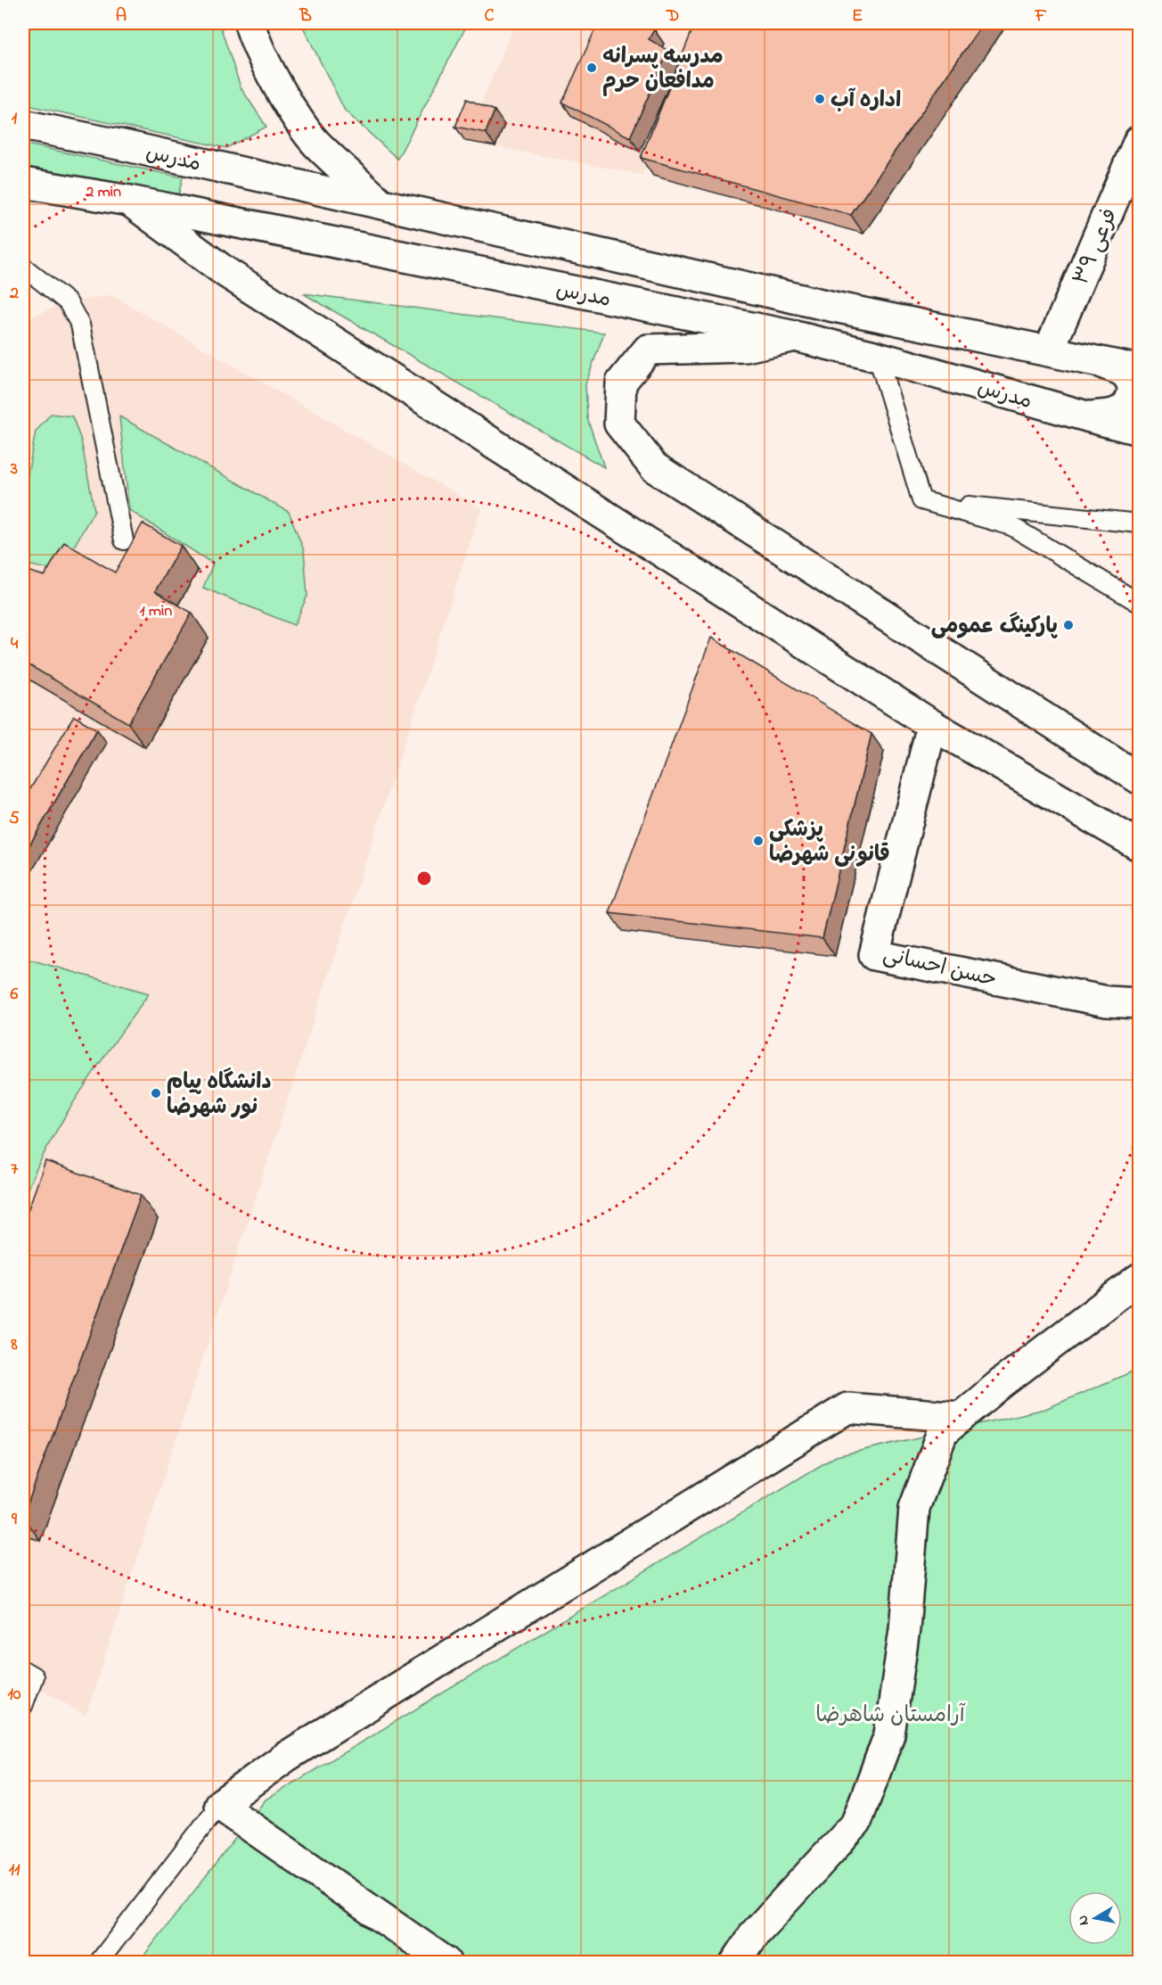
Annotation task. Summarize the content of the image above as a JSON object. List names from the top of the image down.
{
  "streets": {
    "street": ["مدرس", "فرعی ۳۹", "حسن احسانی"]
  },
  "crossings": [
    ["مدرس", "فرعی ۳۹"]
  ],
  "parks": ["آرامستان شاهرضا"],
  "places": [
    "مدرسه پسرانه مدافعان حرم",
    "اداره آب",
    "پارکینگ عمومی",
    "پزشکی قانونی شهرضا",
    "دانشگاه پیام نور شهرضا"
  ],
  "north": "left",
  "grid": {
    "columns": [
      "A",
      "B",
      "C",
      "D",
      "E",
      "F"
    ],
    "rows": [
      "1",
      "2",
      "3",
      "4",
      "5",
      "6",
      "7",
      "8",
      "9",
      "10",
      "11"
    ]
  },
  "rings": ["2 min", "1 min"]
}
